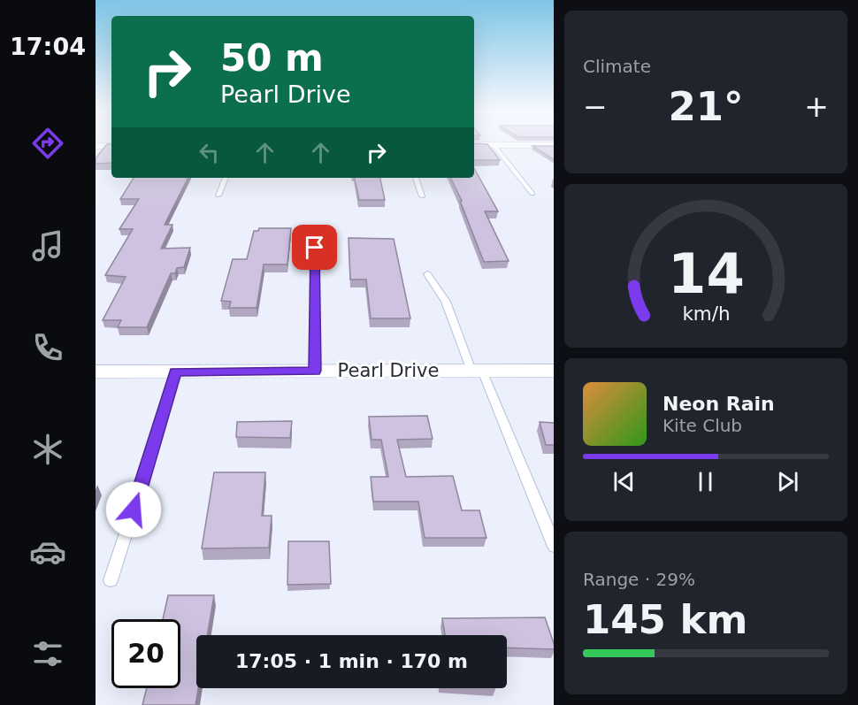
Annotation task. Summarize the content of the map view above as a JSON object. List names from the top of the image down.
{
  "streets": {
    "street": ["Pearl Drive"]
  },
  "page": {
    "tabs": "17:04",
    "tile": [
      "Climate",
      ["Range · 29%", "145 km"]
    ],
    "turn": ["50 m", "Pearl Drive"],
    "heat": ["−", "21°", "+"],
    "song": ["Neon Rain", "Kite Club"],
    "limit": "20",
    "trip": "17:05 · 1 min · 170 m",
    "gauge": ["14", "km/h"]
  }
}
